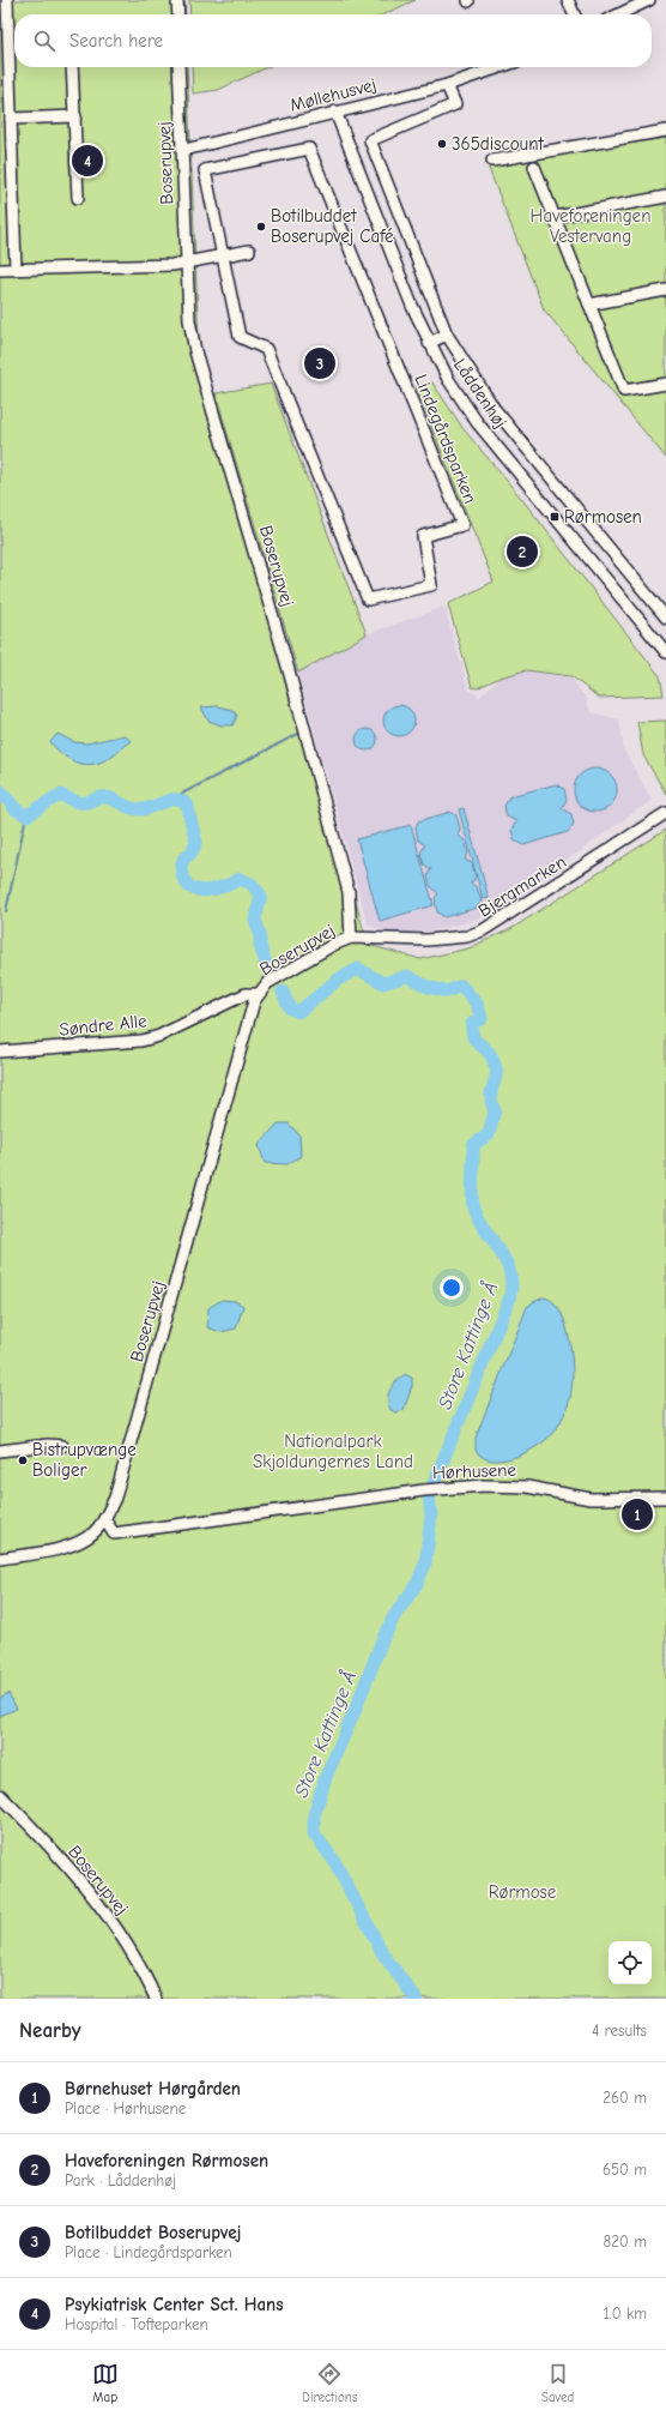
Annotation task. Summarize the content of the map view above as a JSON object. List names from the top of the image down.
{
  "streets": {
    "street": [
      "Møllehusvej",
      "Boserupvej",
      "Låddenhøj",
      "Lindegårdsparken",
      "Bjergmarken",
      "Søndre Alle",
      "Hørhusene"
    ]
  },
  "crossings": [
    ["Møllehusvej", "Boserupvej"],
    ["Møllehusvej", "Låddenhøj"],
    ["Boserupvej", "Bjergmarken"],
    ["Boserupvej", "Søndre Alle"],
    ["Boserupvej", "Hørhusene"]
  ],
  "water": ["Store Kattinge Å"],
  "parks": ["Haveforeningen Vestervang", "Nationalpark Skjoldungernes Land", "Rørmose"],
  "places": {
    "other": ["365discount", "Botilbuddet Boserupvej Café", "Bistrupvænge Boliger"],
    "transit": ["Rørmosen"]
  },
  "page": {
    "search": "Search here",
    "pins": [
      "4",
      "3",
      "2",
      "1"
    ],
    "heading": ["Nearby", "4 results"],
    "list": [
      {
        "mark": "1",
        "name": "Børnehuset Hørgården",
        "note": "Place · Hørhusene",
        "value": "260 m"
      },
      {
        "mark": "2",
        "name": "Haveforeningen Rørmosen",
        "note": "Park · Låddenhøj",
        "value": "650 m"
      },
      {
        "mark": "3",
        "name": "Botilbuddet Boserupvej",
        "note": "Place · Lindegårdsparken",
        "value": "820 m"
      },
      {
        "mark": "4",
        "name": "Psykiatrisk Center Sct. Hans",
        "note": "Hospital · Tofteparken",
        "value": "1.0 km"
      }
    ],
    "nav": ["Map", "Directions", "Saved"]
  }
}
